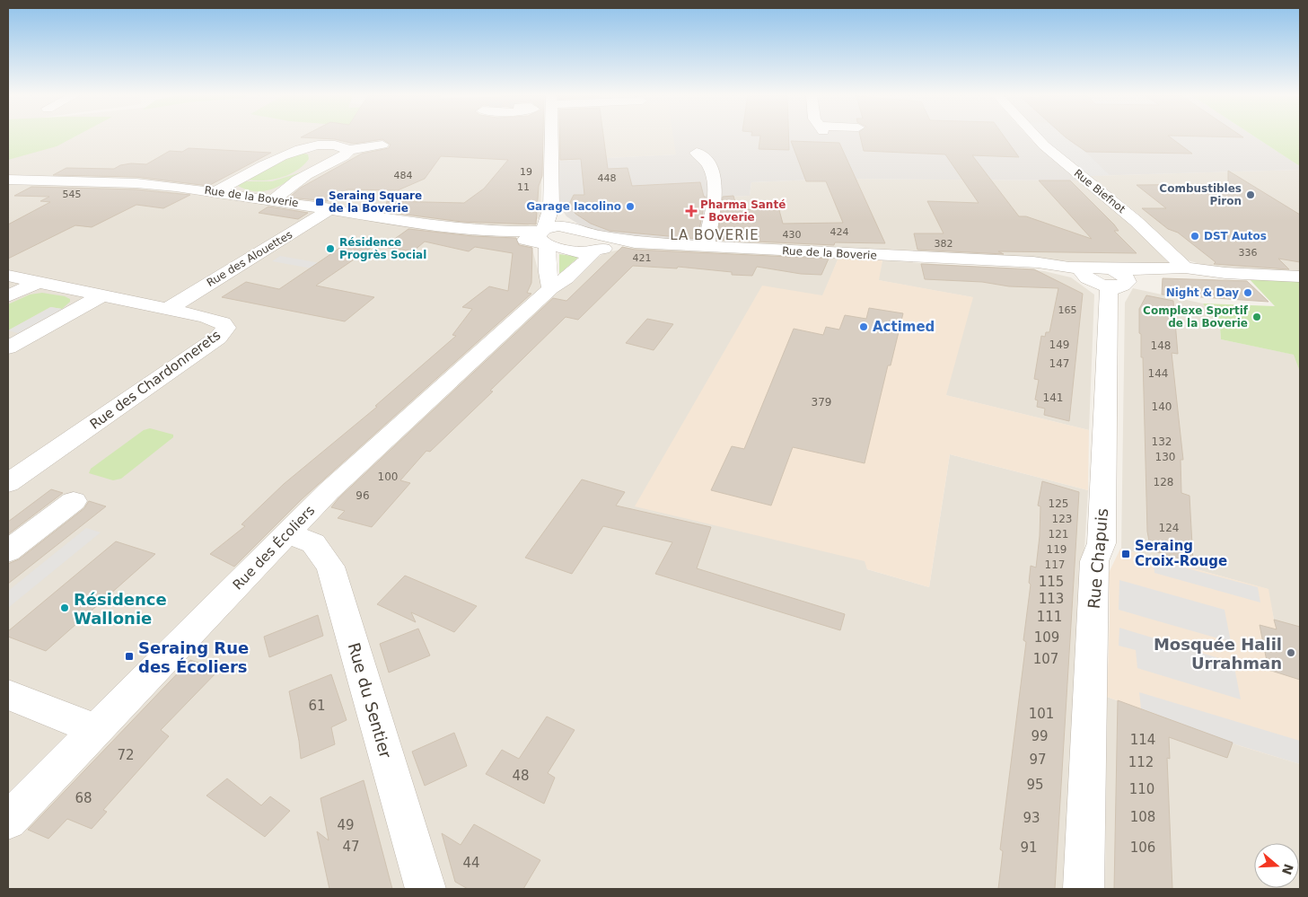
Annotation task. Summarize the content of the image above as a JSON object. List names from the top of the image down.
{
  "streets": {
    "street": [
      "Rue Biefnot",
      "Rue de la Boverie",
      "Rue des Alouettes",
      "Rue des Chardonnerets",
      "Rue des Écoliers",
      "Rue Chapuis",
      "Rue du Sentier"
    ]
  },
  "crossings": [
    ["Rue Biefnot", "Rue de la Boverie"],
    ["Rue de la Boverie", "Rue des Alouettes"],
    ["Rue de la Boverie", "Rue des Écoliers"],
    ["Rue de la Boverie", "Rue Chapuis"],
    ["Rue des Alouettes", "Rue des Chardonnerets"],
    ["Rue des Écoliers", "Rue du Sentier"]
  ],
  "districts": ["LA BOVERIE"],
  "places": {
    "other": [
      "Combustibles Piron",
      "Garage Iacolino",
      "DST Autos",
      "Résidence Progrès Social",
      "Night & Day",
      "Complexe Sportif de la Boverie",
      "Actimed",
      "Résidence Wallonie",
      "Mosquée Halil Urrahman"
    ],
    "transit": ["Seraing Square de la Boverie", "Seraing Croix-Rouge", "Seraing Rue des Écoliers"],
    "health": ["Pharma Santé - Boverie"]
  },
  "house_numbers": [
    "19",
    "484",
    "448",
    "11",
    "545",
    "424",
    "430",
    "382",
    "336",
    "421",
    "165",
    "149",
    "148",
    "147",
    "144",
    "141",
    "379",
    "140",
    "132",
    "130",
    "100",
    "128",
    "96",
    "125",
    "123",
    "124",
    "121",
    "119",
    "117",
    "115",
    "113",
    "111",
    "109",
    "107",
    "61",
    "101",
    "99",
    "114",
    "72",
    "97",
    "112",
    "48",
    "95",
    "110",
    "68",
    "108",
    "93",
    "49",
    "47",
    "91",
    "106",
    "44"
  ],
  "north": "right"
}
